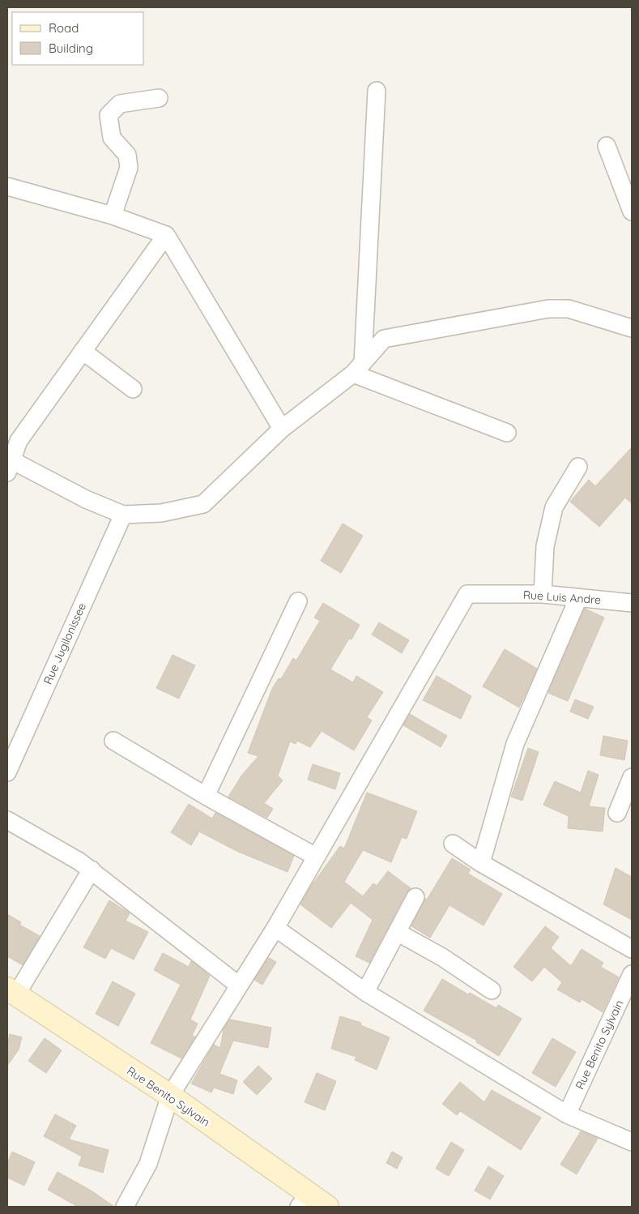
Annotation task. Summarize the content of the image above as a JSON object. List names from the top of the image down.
{
  "streets": {
    "main road": ["Rue Benito Sylvain"],
    "street": ["Rue Luis Andre", "Rue Jugilonissee"]
  },
  "legend": ["Road", "Building"]
}
